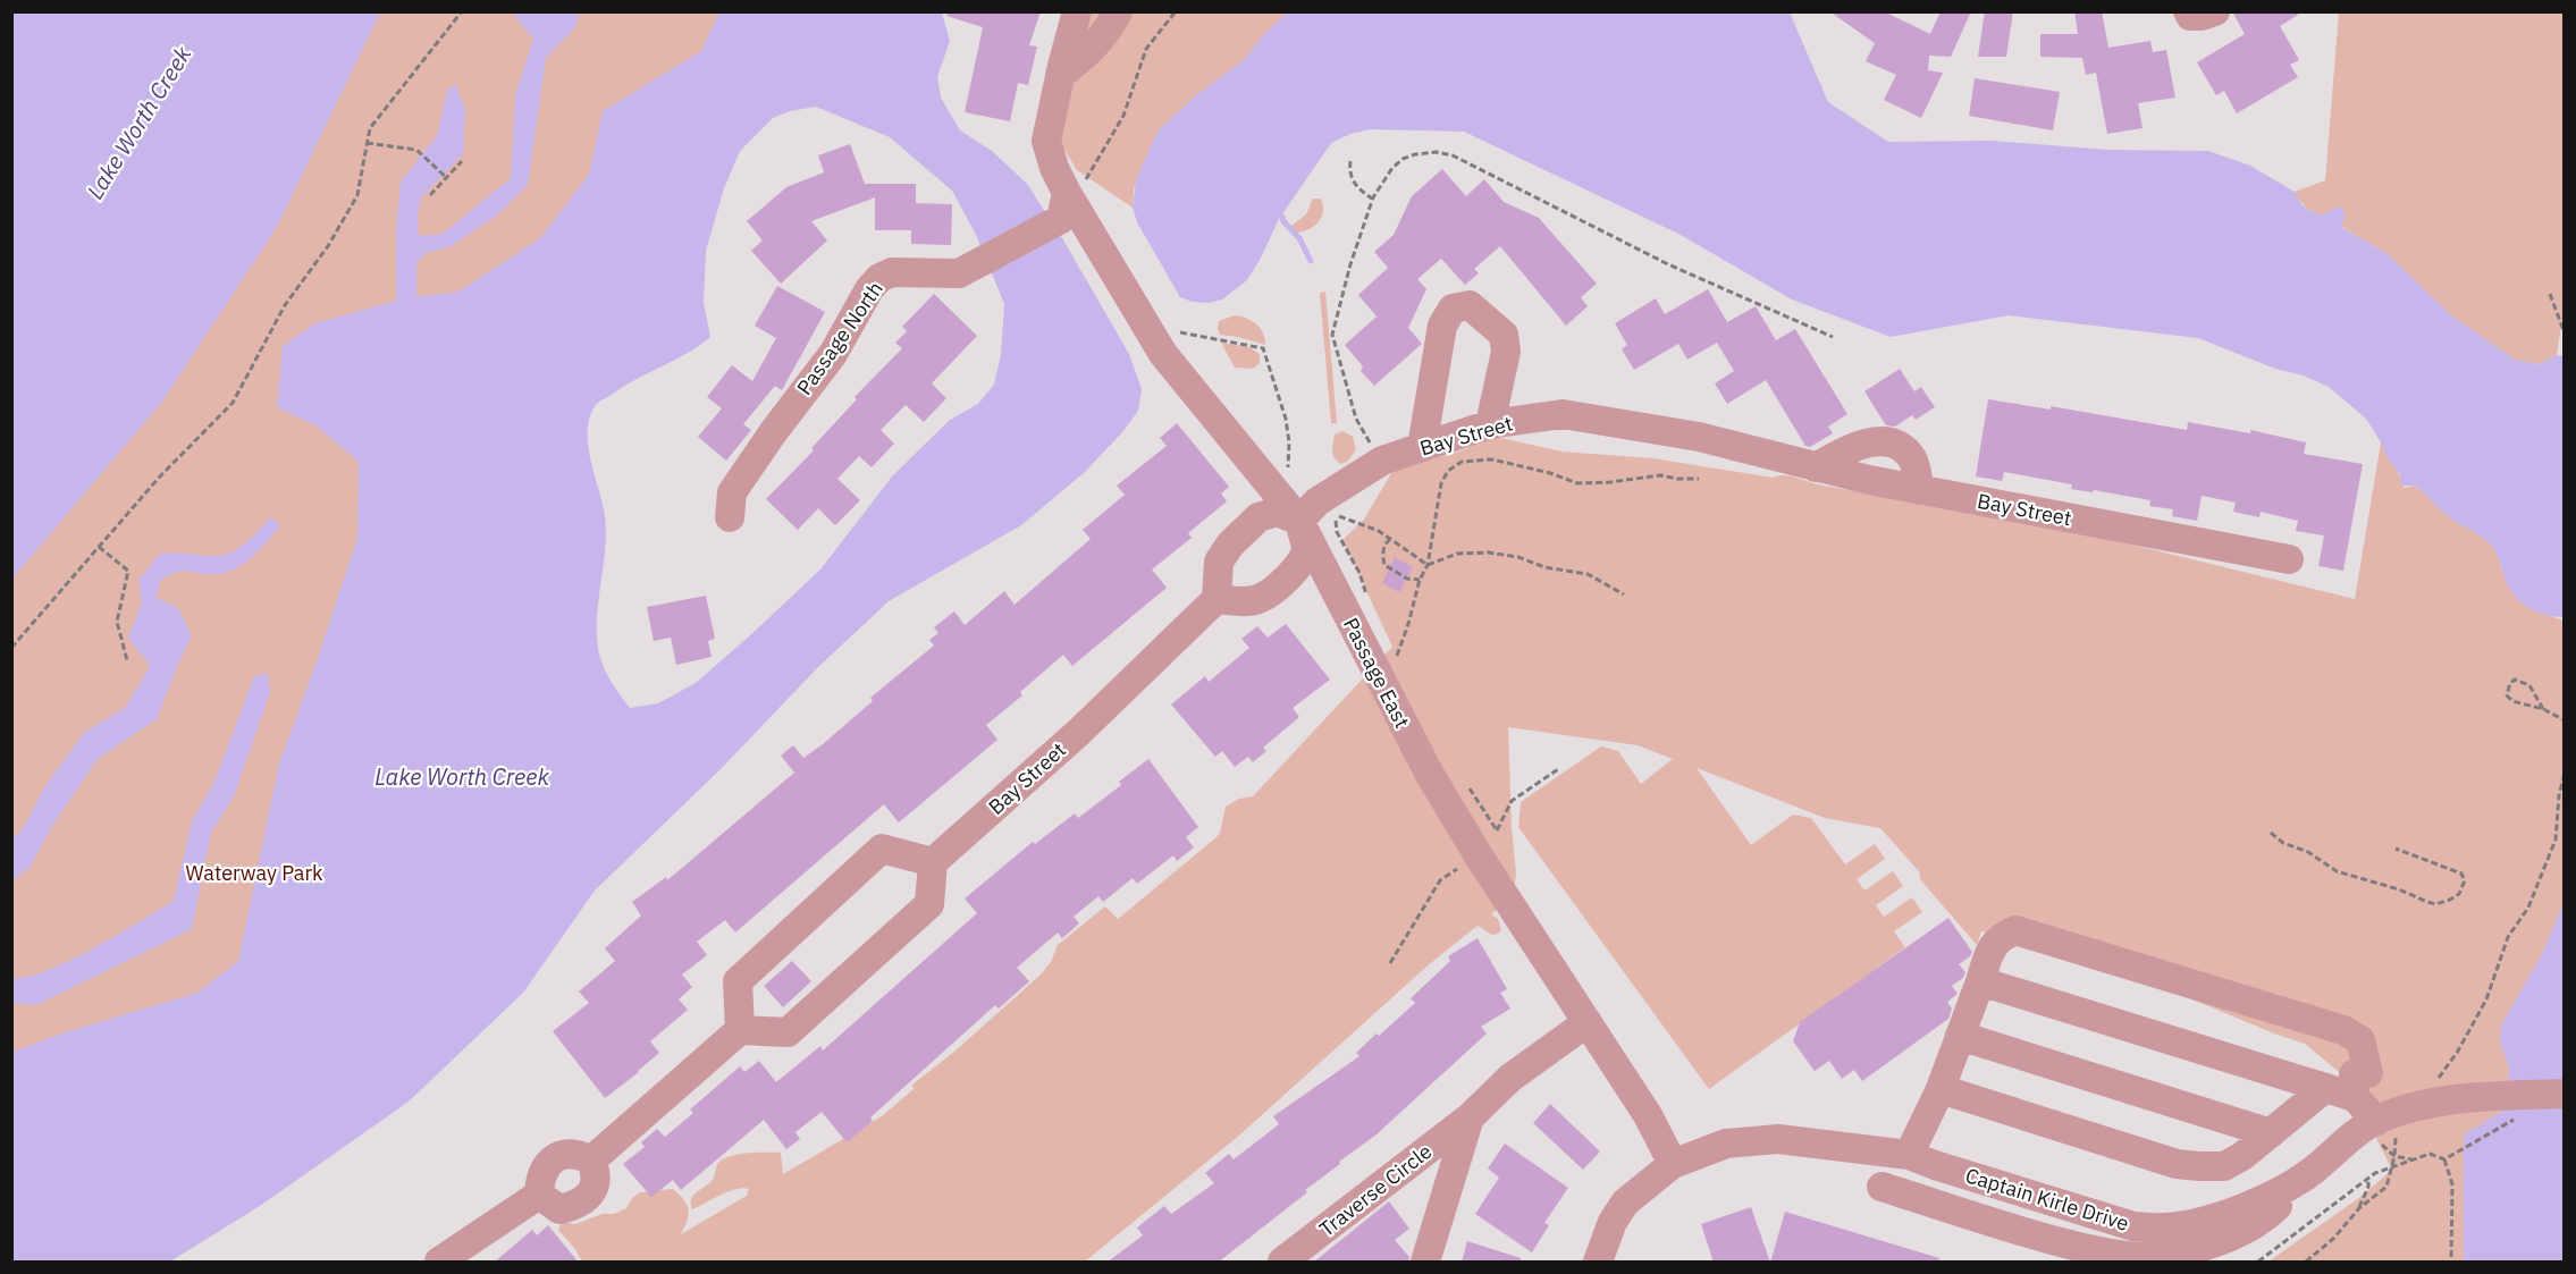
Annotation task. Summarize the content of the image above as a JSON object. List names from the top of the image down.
{
  "streets": {
    "street": [
      "Passage North",
      "Bay Street",
      "Passage East",
      "Traverse Circle",
      "Captain Kirle Drive"
    ]
  },
  "crossings": [
    ["Passage North", "Passage East"],
    ["Bay Street", "Passage East"],
    ["Passage East", "Traverse Circle"],
    ["Passage East", "Captain Kirle Drive"]
  ],
  "water": ["Lake Worth Creek"],
  "parks": ["Waterway Park"]
}
